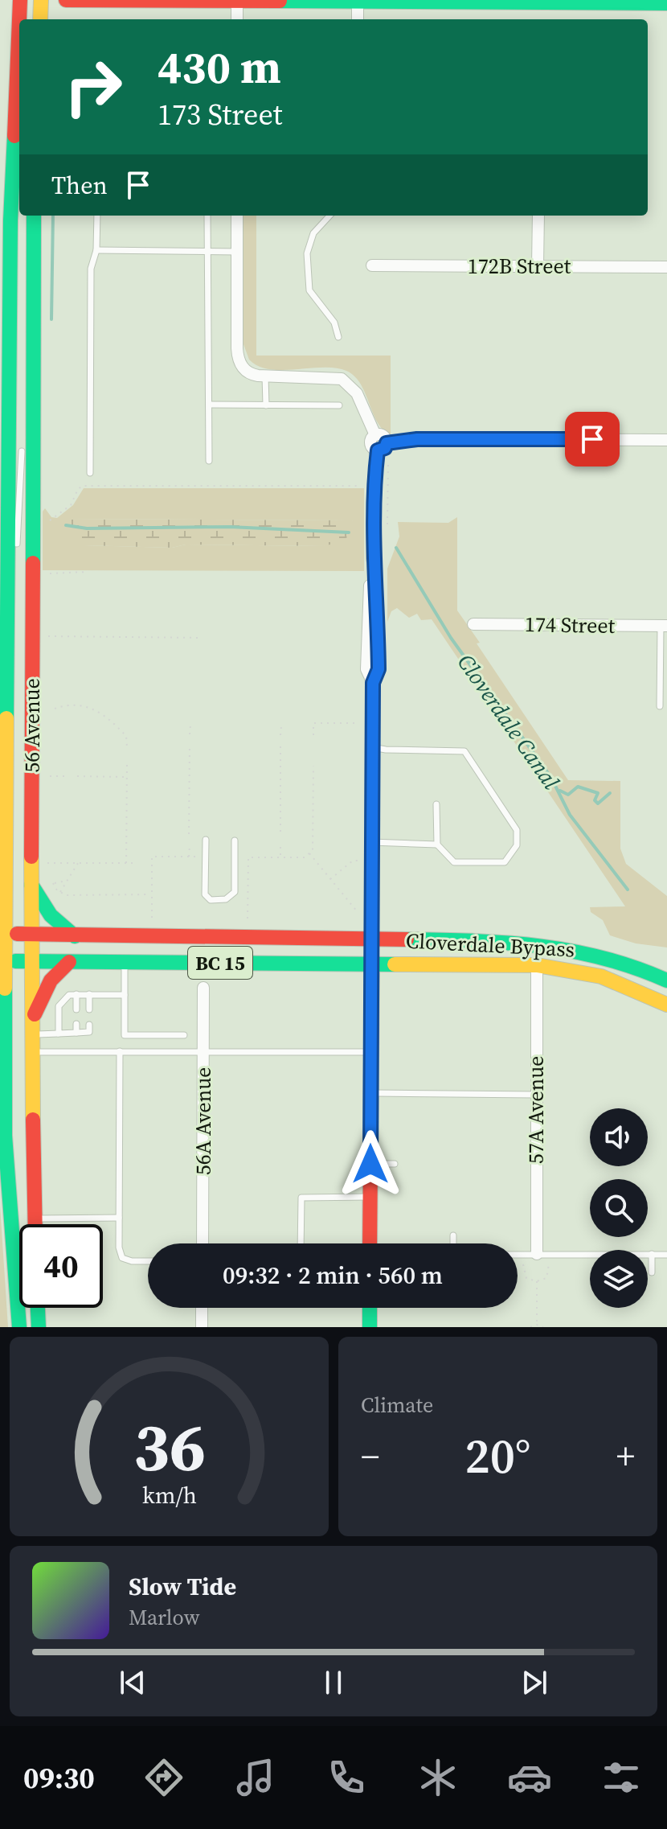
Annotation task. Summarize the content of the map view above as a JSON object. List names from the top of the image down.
{
  "streets": {
    "main road": ["56 Avenue", "Cloverdale Bypass", "BC 15"],
    "street": [
      "172B Street",
      "174 Street",
      "57A Avenue",
      "56A Avenue"
    ]
  },
  "crossings": [
    ["56 Avenue", "Cloverdale Bypass"],
    ["Cloverdale Bypass", "57A Avenue"]
  ],
  "water": ["Cloverdale Canal"],
  "page": {
    "turn": ["430 m", "173 Street"],
    "then": "Then",
    "limit": "40",
    "trip": "09:32 · 2 min · 560 m",
    "tile": "Climate",
    "heat": ["−", "20°", "+"],
    "song": ["Slow Tide", "Marlow"],
    "tabs": "09:30",
    "gauge": ["36", "km/h"]
  }
}
